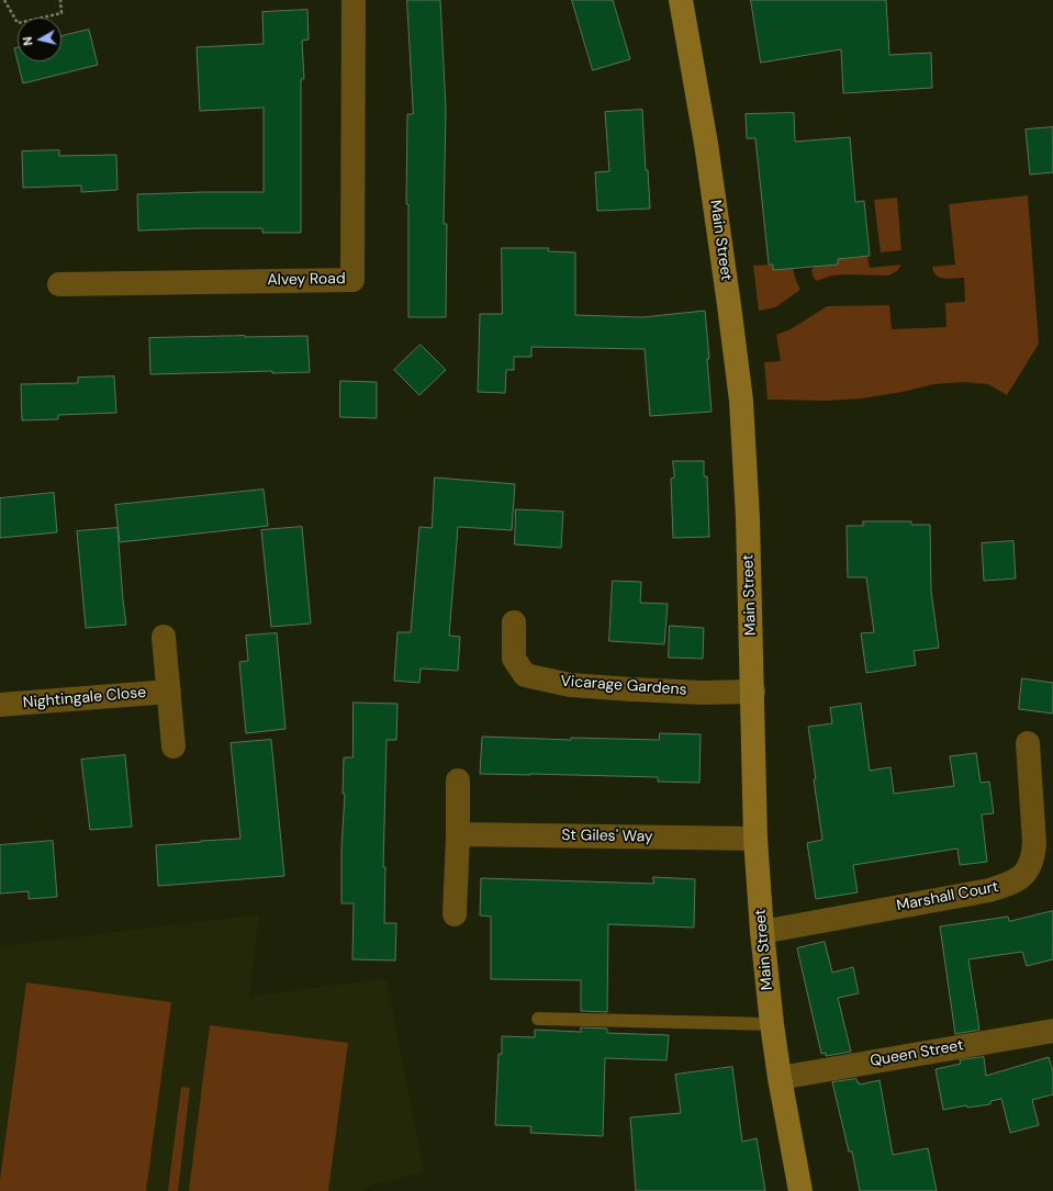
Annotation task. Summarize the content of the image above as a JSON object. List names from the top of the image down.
{
  "streets": {
    "street": [
      "Main Street",
      "Alvey Road",
      "Vicarage Gardens",
      "Nightingale Close",
      "St Giles' Way",
      "Marshall Court",
      "Queen Street"
    ]
  },
  "crossings": [
    ["Main Street", "Vicarage Gardens"],
    ["Main Street", "St Giles' Way"],
    ["Main Street", "Marshall Court"],
    ["Main Street", "Queen Street"]
  ],
  "north": "left"
}
